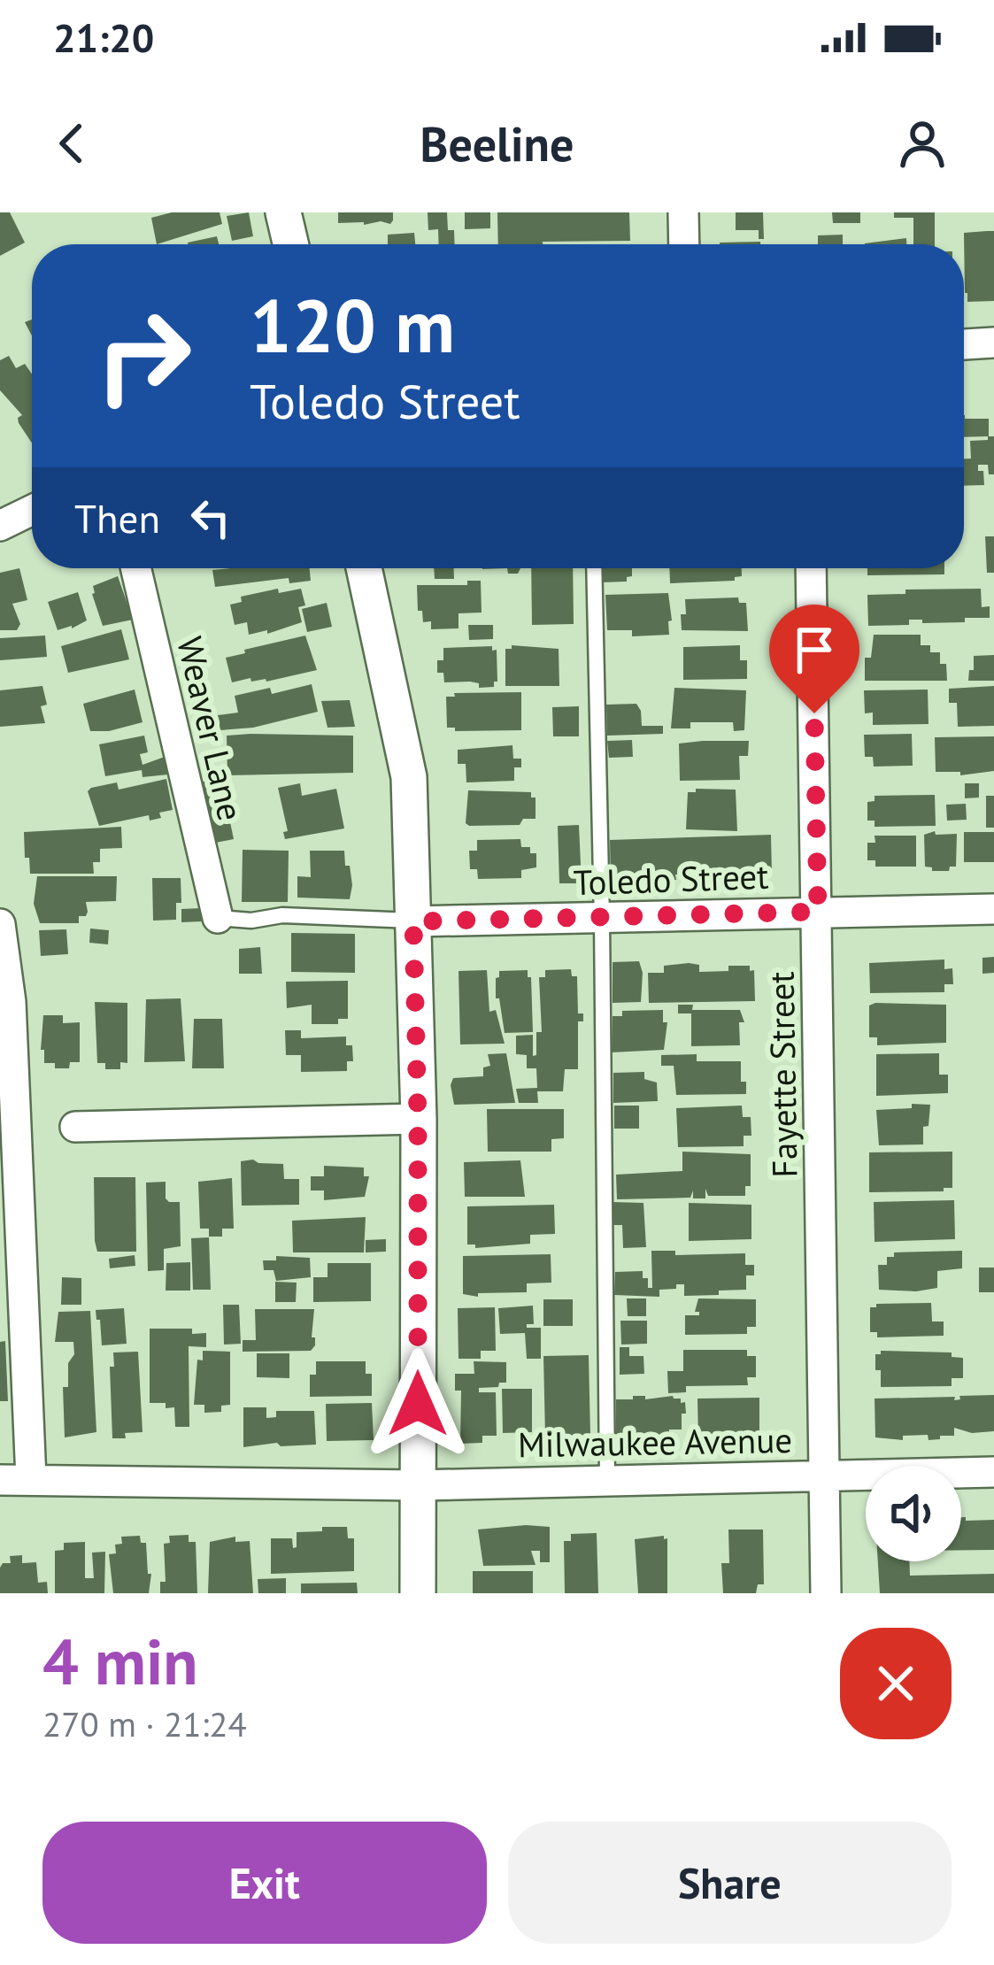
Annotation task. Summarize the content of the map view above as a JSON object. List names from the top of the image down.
{
  "streets": {
    "street": [
      "Weaver Lane",
      "Toledo Street",
      "Fayette Street",
      "Milwaukee Avenue"
    ]
  },
  "crossings": [
    ["Toledo Street", "Fayette Street"],
    ["Fayette Street", "Milwaukee Avenue"]
  ],
  "page": {
    "status": "21:20",
    "header": "Beeline",
    "turn": ["120 m", "Toledo Street"],
    "then": "Then",
    "heading": ["4 min", "270 m · 21:24"],
    "buttons": ["Exit", "Share"]
  }
}
